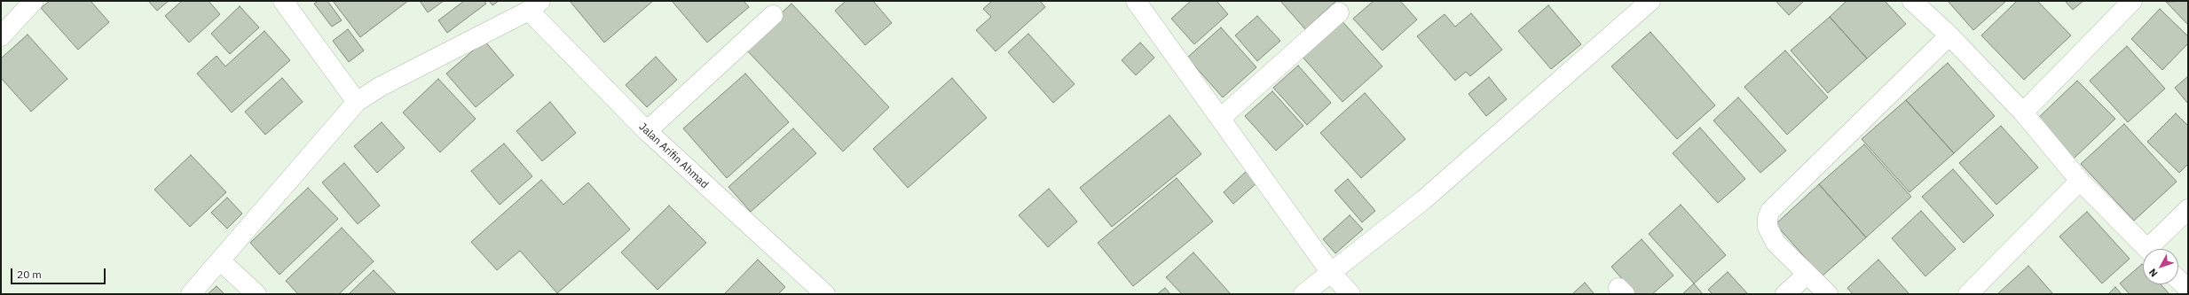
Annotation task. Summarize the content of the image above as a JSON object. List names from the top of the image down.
{
  "streets": {
    "street": ["Jalan Arifin Ahmad"]
  },
  "scale_bar": "20 m",
  "north": "bottom left"
}
